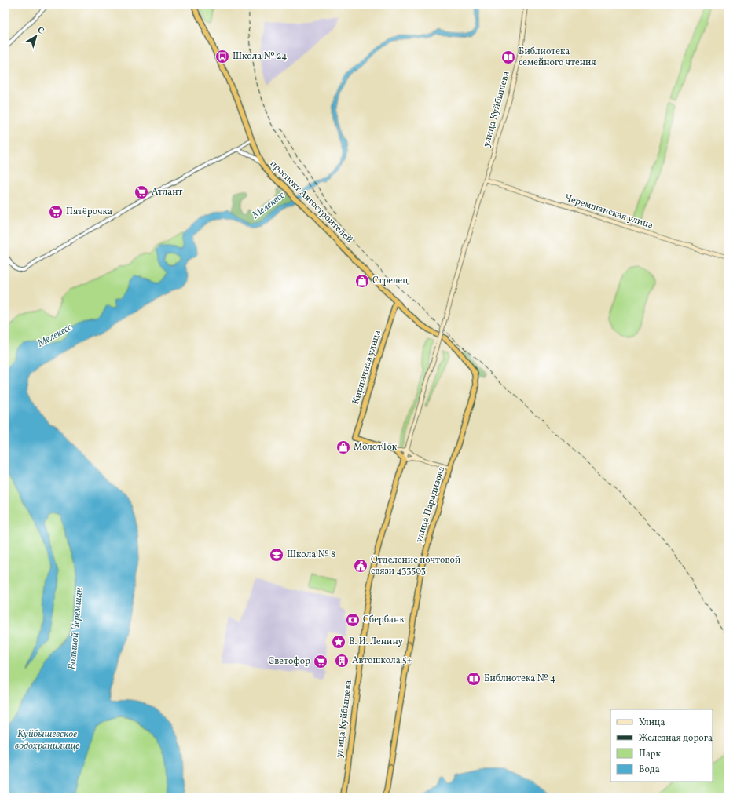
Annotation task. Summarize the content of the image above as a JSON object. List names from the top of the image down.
{
  "streets": {
    "highway": [
      "улица Куйбышева",
      "проспект Автостроителей",
      "Кирпичная улица",
      "улица Парадизова"
    ],
    "main road": ["Черемшанская улица"]
  },
  "crossings": [
    ["улица Куйбышева", "Черемшанская улица"],
    ["проспект Автостроителей", "Кирпичная улица"],
    ["проспект Автостроителей", "улица Парадизова"]
  ],
  "one_way": ["улица Парадизова"],
  "water": ["Мелекесс", "Большой Черемшан", "Куйбышевское водохранилище"],
  "places": {
    "bus stop": ["Школа № 24"],
    "library": ["Библиотека семейного чтения", "Библиотека № 4"],
    "supermarket": ["Атлант", "Пятёрочка", "Светофор"],
    "shop": ["Стрелец", "МолотТок"],
    "school or university": ["Школа № 8"],
    "public building": ["Отделение почтовой связи 433503"],
    "bank": ["Сбербанк"],
    "place": ["В. И. Ленину"],
    "building": ["Автошкола 5+"]
  },
  "legend": [
    "Улица",
    "Железная дорога",
    "Парк",
    "Вода"
  ],
  "north": "top right"
}
